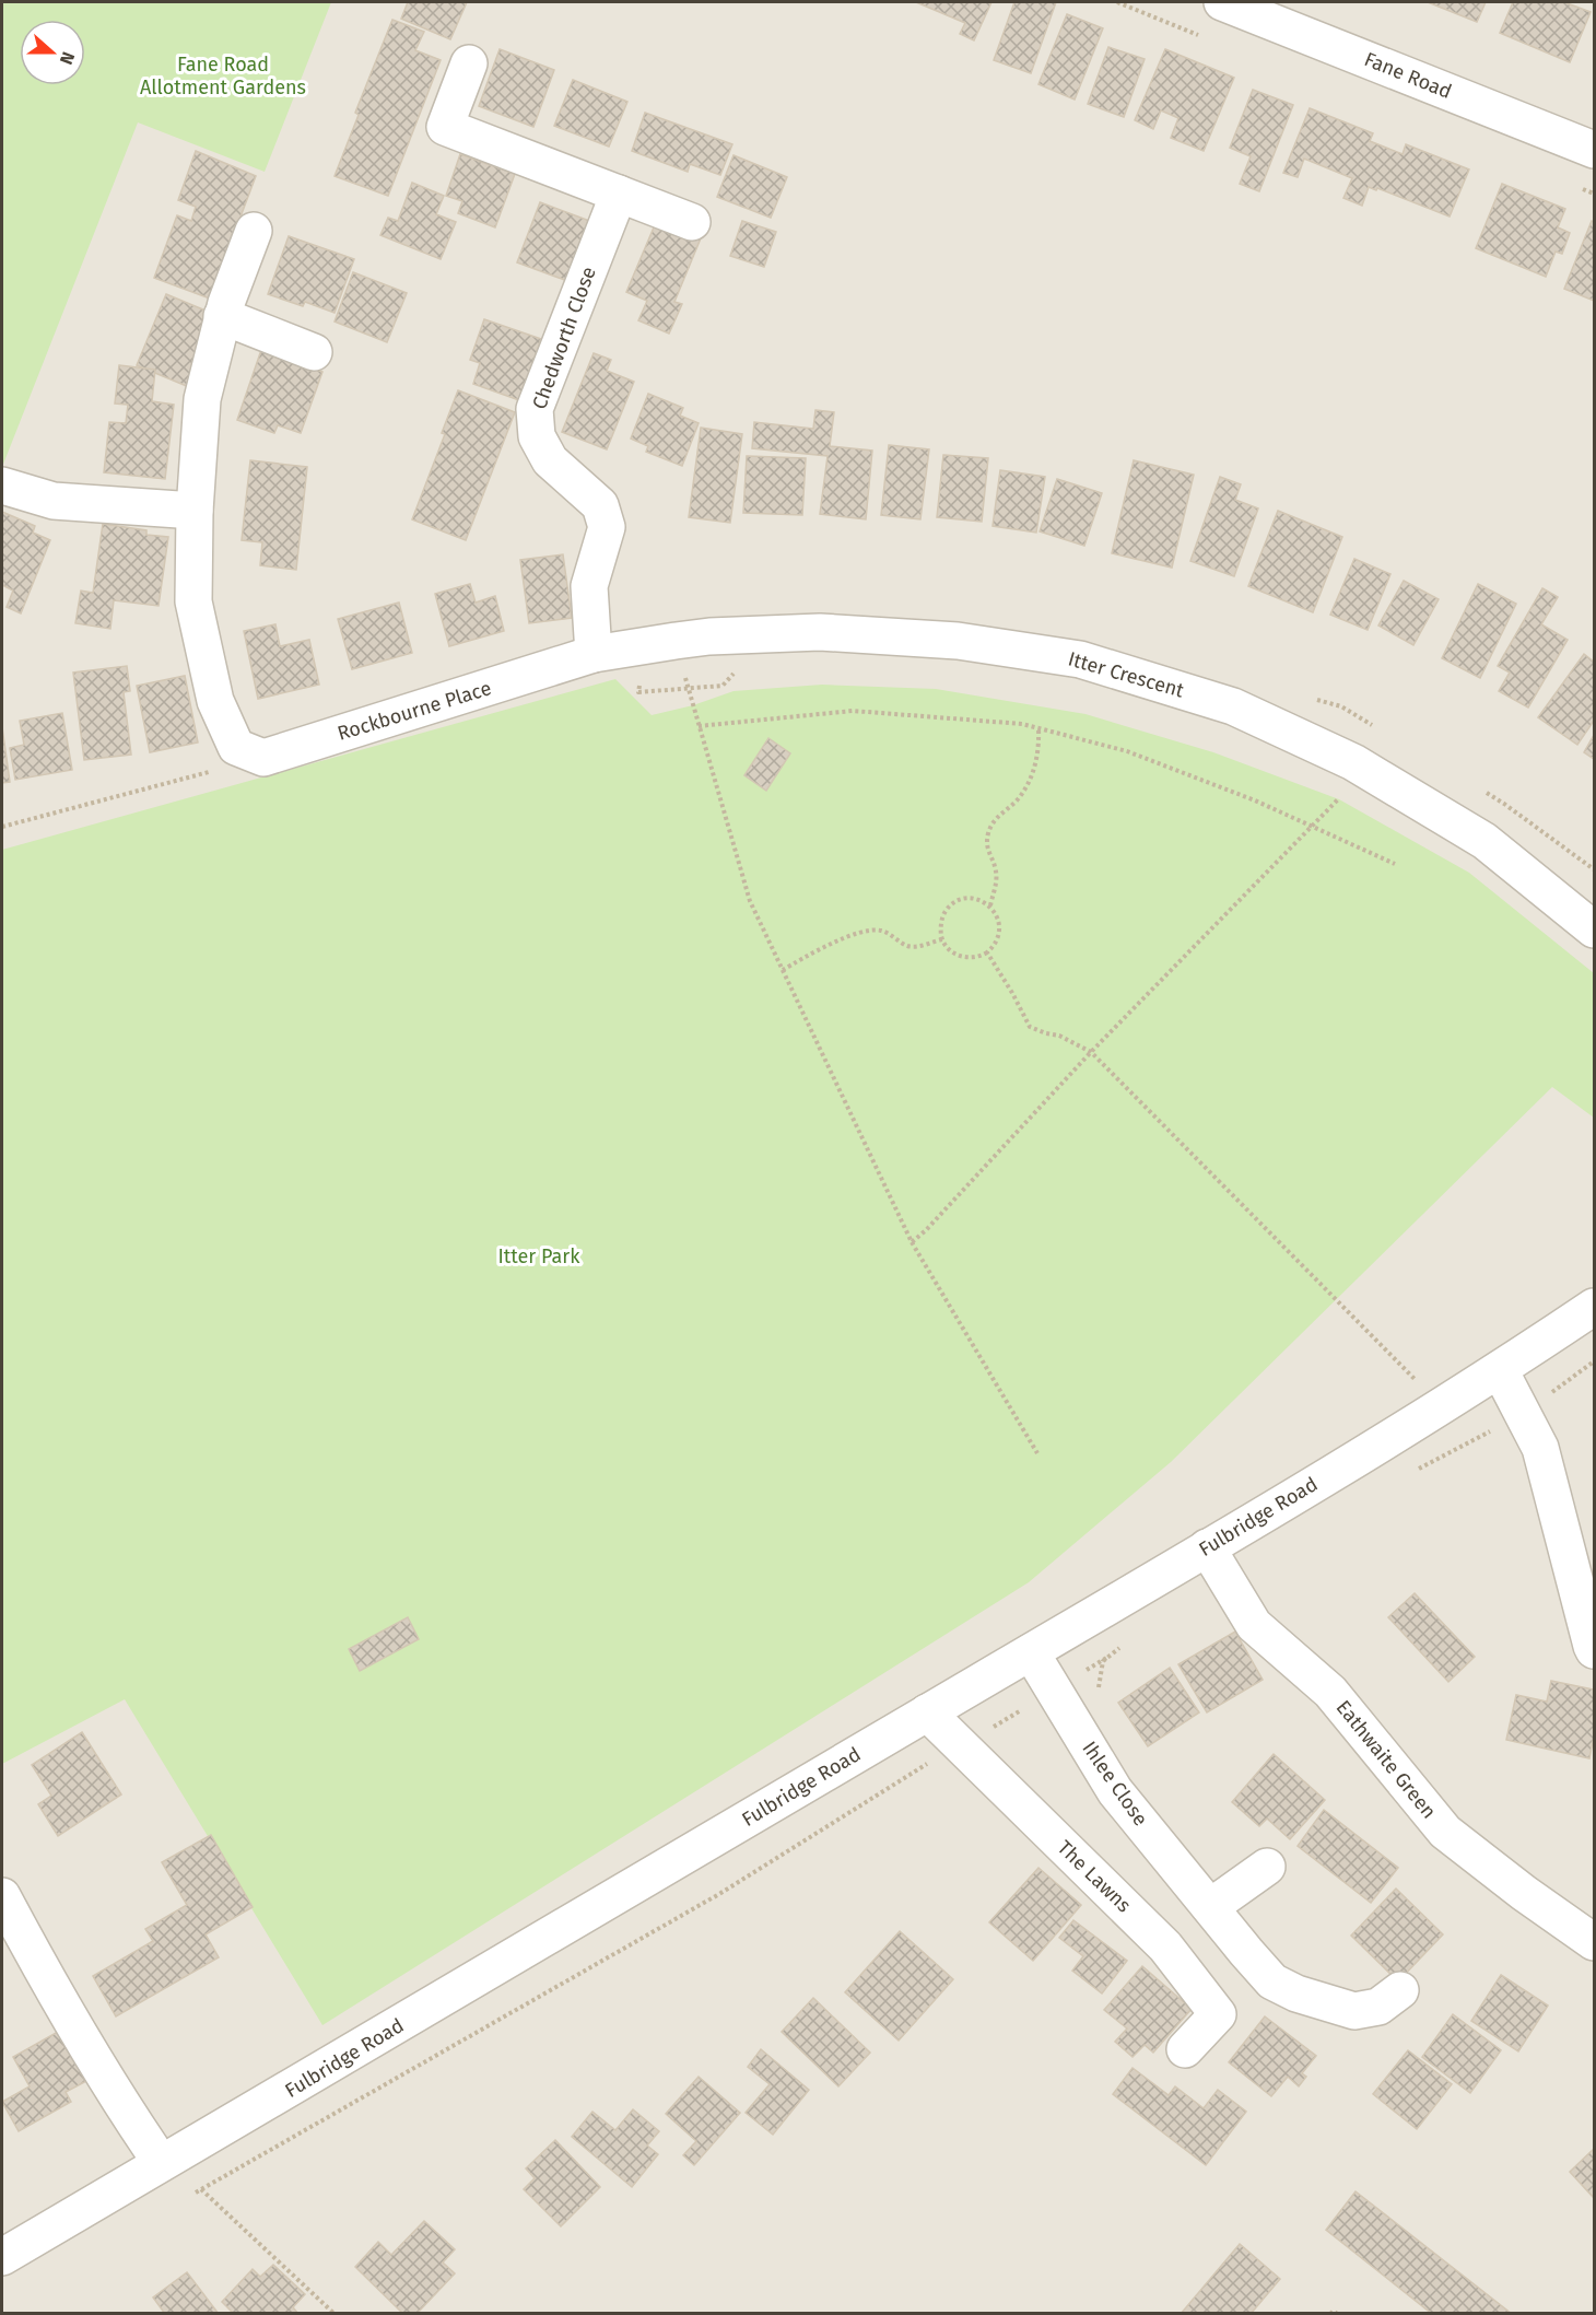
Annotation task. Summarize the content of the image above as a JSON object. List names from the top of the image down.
{
  "streets": {
    "street": [
      "Fane Road",
      "Chedworth Close",
      "Itter Crescent",
      "Rockbourne Place",
      "Fulbridge Road",
      "Eathwaite Green",
      "Ihlee Close",
      "The Lawns"
    ]
  },
  "crossings": [
    ["Chedworth Close", "Itter Crescent"],
    ["Chedworth Close", "Rockbourne Place"],
    ["Itter Crescent", "Rockbourne Place"],
    ["Fulbridge Road", "Eathwaite Green"],
    ["Fulbridge Road", "Ihlee Close"],
    ["Fulbridge Road", "The Lawns"]
  ],
  "parks": ["Fane Road Allotment Gardens", "Itter Park"],
  "north": "right"
}
